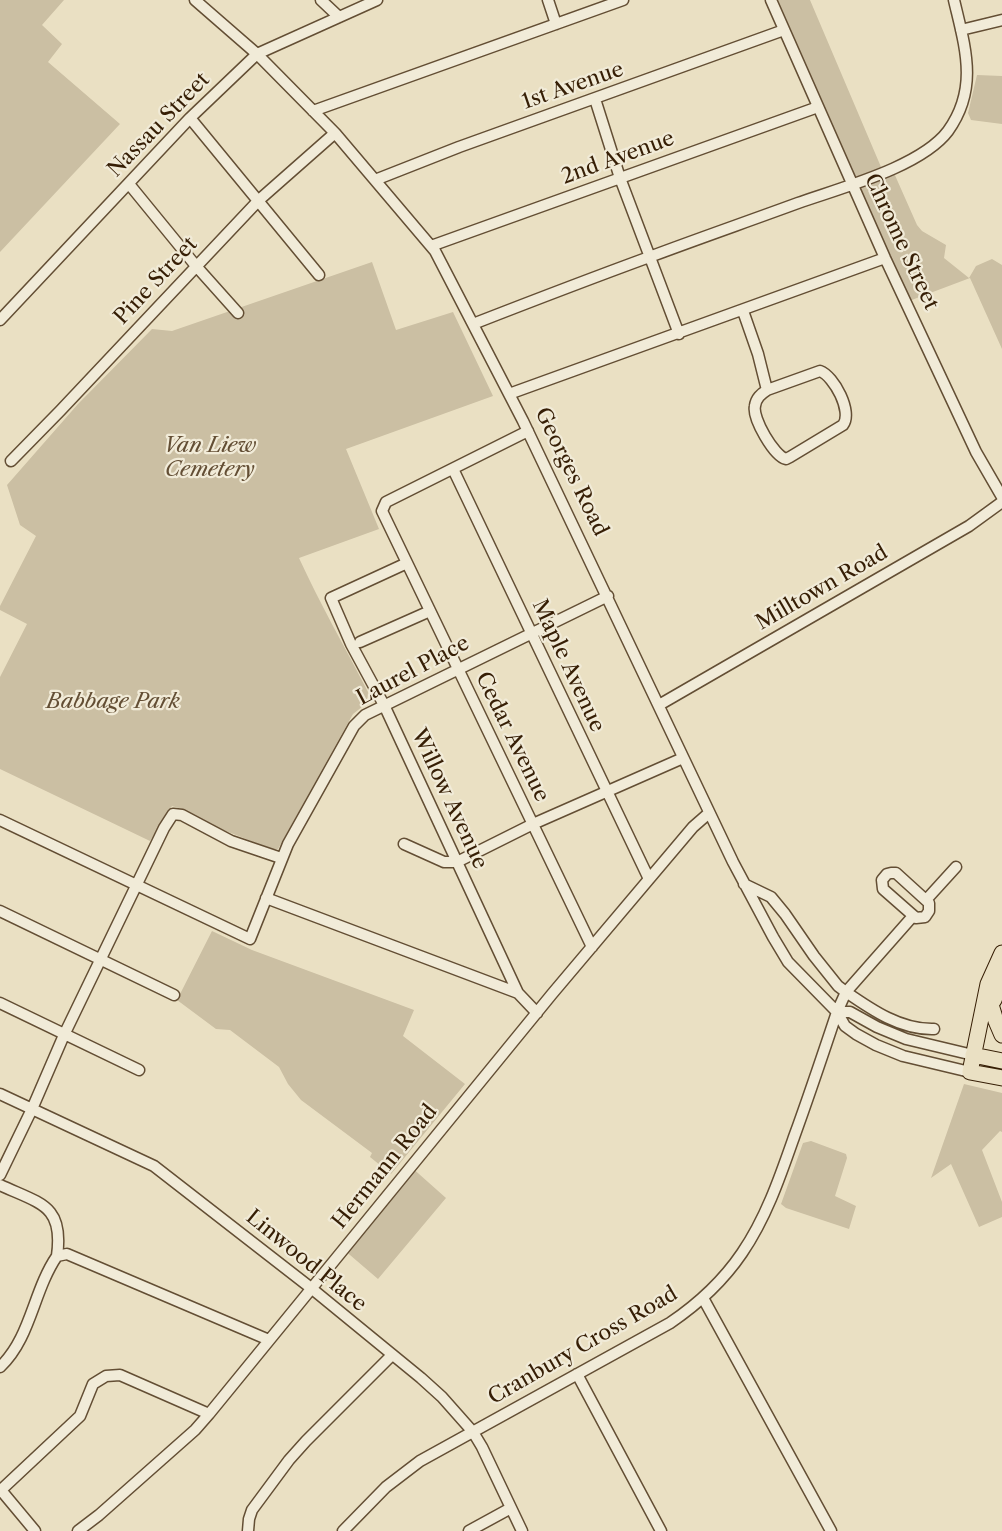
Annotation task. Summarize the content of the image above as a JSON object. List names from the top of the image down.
{
  "streets": {
    "highway": ["Georges Road"],
    "street": [
      "1st Avenue",
      "Nassau Street",
      "2nd Avenue",
      "Chrome Street",
      "Pine Street",
      "Milltown Road",
      "Maple Avenue",
      "Laurel Place",
      "Cedar Avenue",
      "Willow Avenue",
      "Hermann Road",
      "Linwood Place",
      "Cranbury Cross Road"
    ]
  },
  "crossings": [
    ["1st Avenue", "Chrome Street"],
    ["1st Avenue", "Georges Road"],
    ["Nassau Street", "Georges Road"],
    ["2nd Avenue", "Chrome Street"],
    ["2nd Avenue", "Georges Road"],
    ["Pine Street", "Georges Road"],
    ["Georges Road", "Milltown Road"],
    ["Georges Road", "Laurel Place"],
    ["Georges Road", "Hermann Road"],
    ["Georges Road", "Cranbury Cross Road"],
    ["Maple Avenue", "Laurel Place"],
    ["Maple Avenue", "Cedar Avenue"],
    ["Maple Avenue", "Hermann Road"],
    ["Laurel Place", "Cedar Avenue"],
    ["Laurel Place", "Willow Avenue"],
    ["Cedar Avenue", "Willow Avenue"],
    ["Cedar Avenue", "Hermann Road"],
    ["Willow Avenue", "Hermann Road"],
    ["Hermann Road", "Linwood Place"],
    ["Linwood Place", "Cranbury Cross Road"]
  ],
  "parks": ["Van Liew Cemetery", "Babbage Park"]
}
